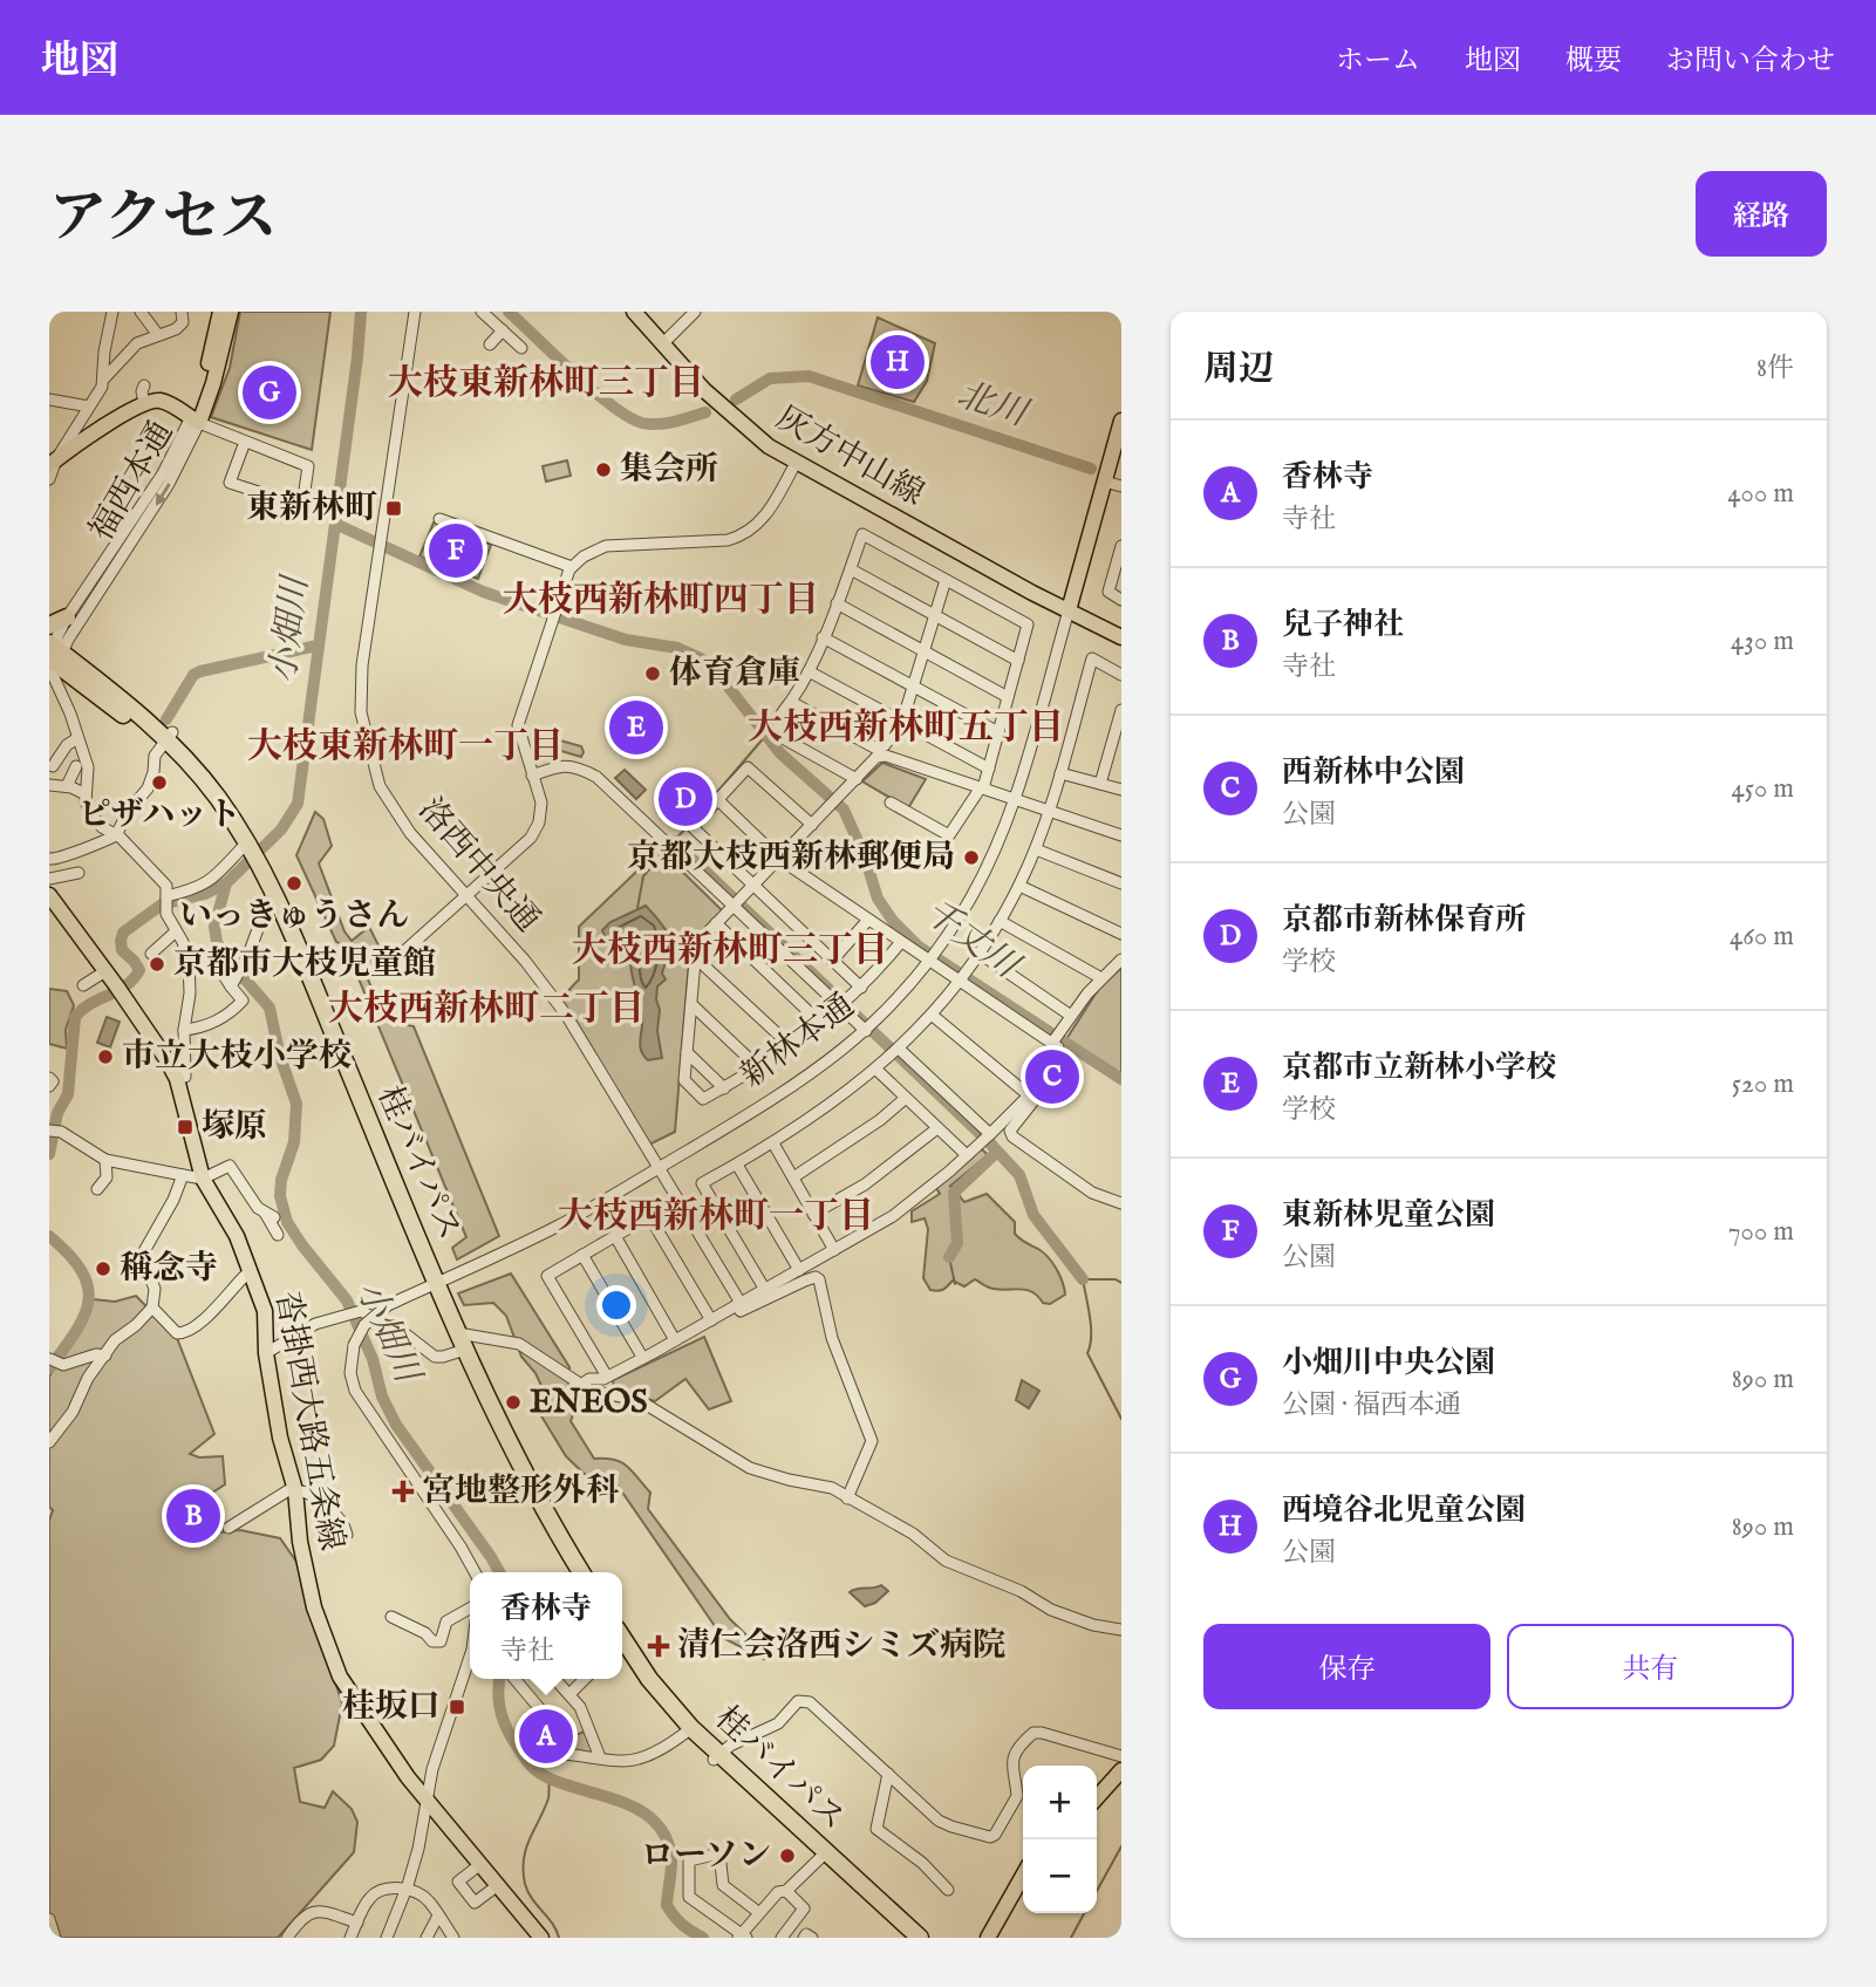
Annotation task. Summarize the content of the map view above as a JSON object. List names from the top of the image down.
{
  "streets": {
    "highway": ["桂バイパス"],
    "main road": [
      "灰方中山線",
      "福西本通",
      "新林本通",
      "沓掛西大路五条線"
    ],
    "street": ["洛西中央通"]
  },
  "crossings": [
    ["灰方中山線", "新林本通"],
    ["福西本通", "桂バイパス"],
    ["洛西中央通", "新林本通"],
    ["新林本通", "桂バイパス"]
  ],
  "one_way": ["福西本通"],
  "districts": [
    "大枝東新林町三丁目",
    "大枝西新林町四丁目",
    "大枝西新林町五丁目",
    "大枝東新林町一丁目",
    "大枝西新林町三丁目",
    "大枝西新林町二丁目",
    "大枝西新林町一丁目"
  ],
  "water": ["北川", "小畑川", "千丈川"],
  "places": {
    "other": [
      "集会所",
      "体育倉庫",
      "ピザハット",
      "京都大枝西新林郵便局",
      "いっきゅうさん",
      "京都市大枝児童館",
      "市立大枝小学校",
      "稱念寺",
      "ENEOS",
      "ローソン"
    ],
    "transit": ["東新林町", "塚原", "桂坂口"],
    "health": ["宮地整形外科", "清仁会洛西シミズ病院"]
  },
  "page": {
    "header": "地図",
    "nav": [
      "ホーム",
      "地図",
      "概要",
      "お問い合わせ"
    ],
    "title": "アクセス",
    "buttons": [
      "経路",
      ["保存", "共有"]
    ],
    "heading": ["周辺", "8件"],
    "pins": [
      "H",
      "G",
      "F",
      "E",
      "D",
      "C",
      "B",
      "A"
    ],
    "list": [
      {
        "mark": "A",
        "name": "香林寺",
        "note": "寺社",
        "value": "400 m"
      },
      {
        "mark": "B",
        "name": "兒子神社",
        "note": "寺社",
        "value": "430 m"
      },
      {
        "mark": "C",
        "name": "西新林中公園",
        "note": "公園",
        "value": "450 m"
      },
      {
        "mark": "D",
        "name": "京都市新林保育所",
        "note": "学校",
        "value": "460 m"
      },
      {
        "mark": "E",
        "name": "京都市立新林小学校",
        "note": "学校",
        "value": "520 m"
      },
      {
        "mark": "F",
        "name": "東新林児童公園",
        "note": "公園",
        "value": "700 m"
      },
      {
        "mark": "G",
        "name": "小畑川中央公園",
        "note": "公園 · 福西本通",
        "value": "890 m"
      },
      {
        "mark": "H",
        "name": "西境谷北児童公園",
        "note": "公園",
        "value": "890 m"
      }
    ],
    "popup": ["香林寺", "寺社"],
    "map_buttons": ["+", "−"]
  }
}
